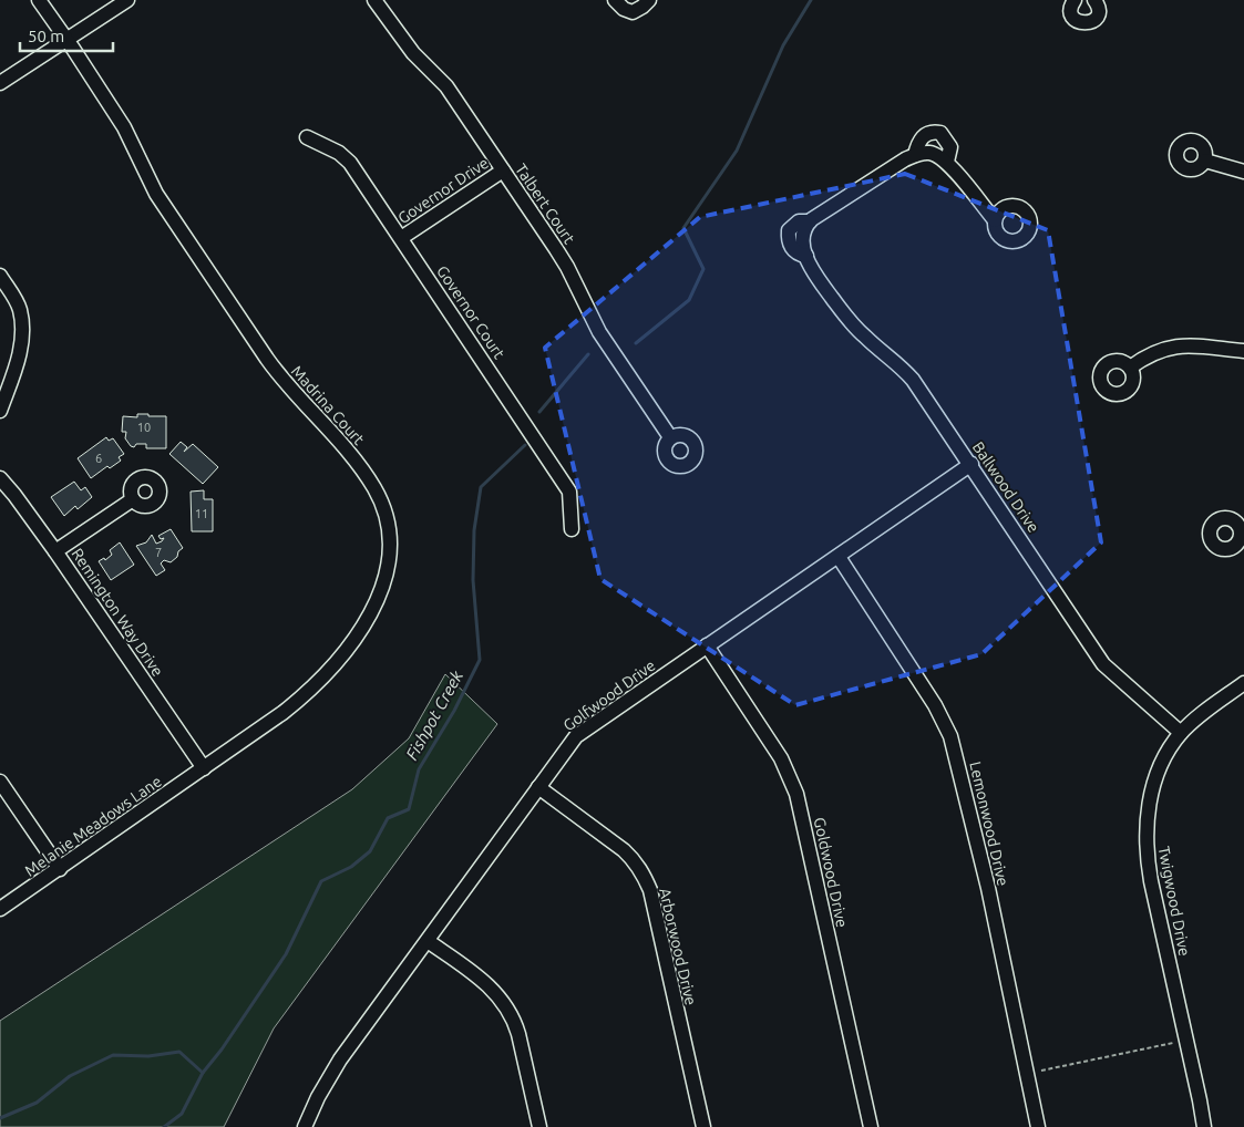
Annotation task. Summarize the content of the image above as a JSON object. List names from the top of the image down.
{
  "streets": {
    "street": [
      "Governor Drive",
      "Talbert Court",
      "Governor Court",
      "Madrina Court",
      "Ballwood Drive",
      "Remington Way Drive",
      "Golfwood Drive",
      "Lemonwood Drive",
      "Melanie Meadows Lane",
      "Goldwood Drive",
      "Twigwood Drive",
      "Arborwood Drive"
    ]
  },
  "crossings": [
    ["Governor Drive", "Talbert Court"],
    ["Governor Drive", "Governor Court"],
    ["Madrina Court", "Remington Way Drive"],
    ["Madrina Court", "Melanie Meadows Lane"],
    ["Ballwood Drive", "Golfwood Drive"],
    ["Ballwood Drive", "Twigwood Drive"],
    ["Remington Way Drive", "Melanie Meadows Lane"],
    ["Golfwood Drive", "Lemonwood Drive"],
    ["Golfwood Drive", "Goldwood Drive"],
    ["Golfwood Drive", "Arborwood Drive"]
  ],
  "water": ["Fishpot Creek"],
  "house_numbers": [
    "10",
    "6",
    "11",
    "7"
  ],
  "scale_bar": "50 m"
}
